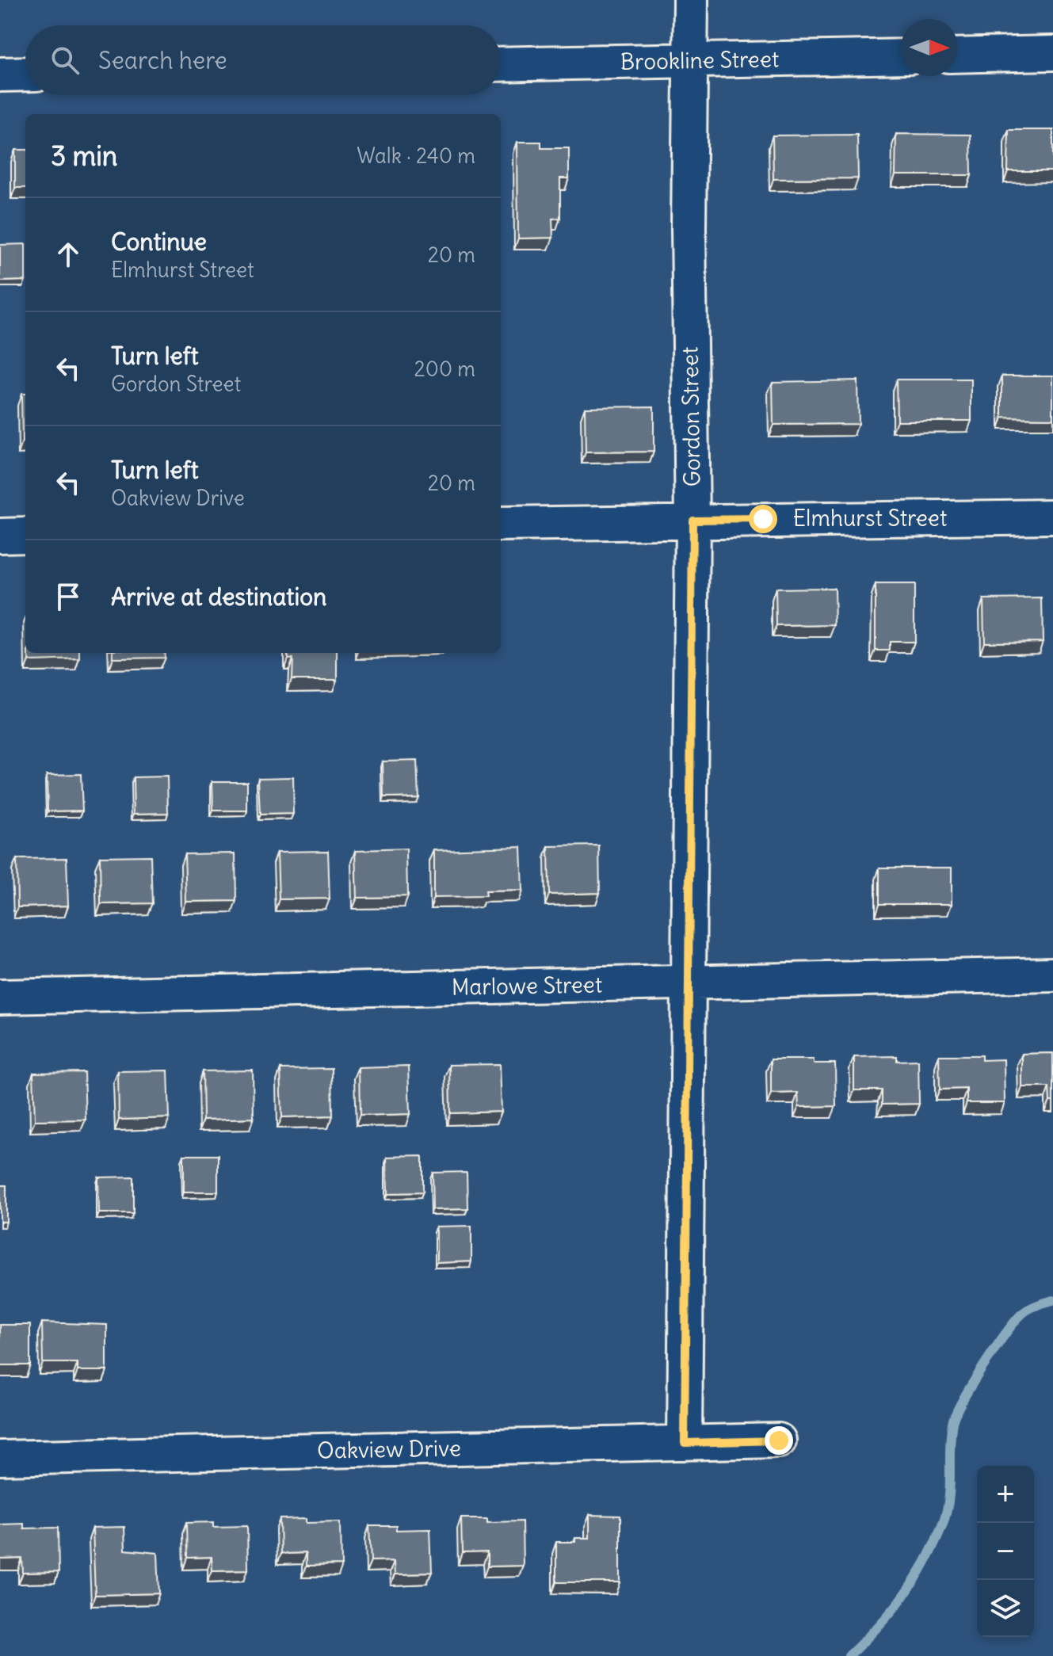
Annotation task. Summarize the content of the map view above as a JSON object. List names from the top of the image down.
{
  "streets": {
    "street": [
      "Brookline Street",
      "Gordon Street",
      "Elmhurst Street",
      "Marlowe Street",
      "Oakview Drive"
    ]
  },
  "crossings": [
    ["Brookline Street", "Gordon Street"],
    ["Gordon Street", "Elmhurst Street"],
    ["Gordon Street", "Marlowe Street"],
    ["Gordon Street", "Oakview Drive"]
  ],
  "north": "right",
  "page": {
    "search": "Search here",
    "heading": ["3 min", "Walk · 240 m"],
    "list": [
      ["Continue", "Elmhurst Street", "20 m"],
      ["Turn left", "Gordon Street", "200 m"],
      ["Turn left", "Oakview Drive", "20 m"],
      "Arrive at destination"
    ],
    "map_buttons": ["+", "−"]
  }
}
